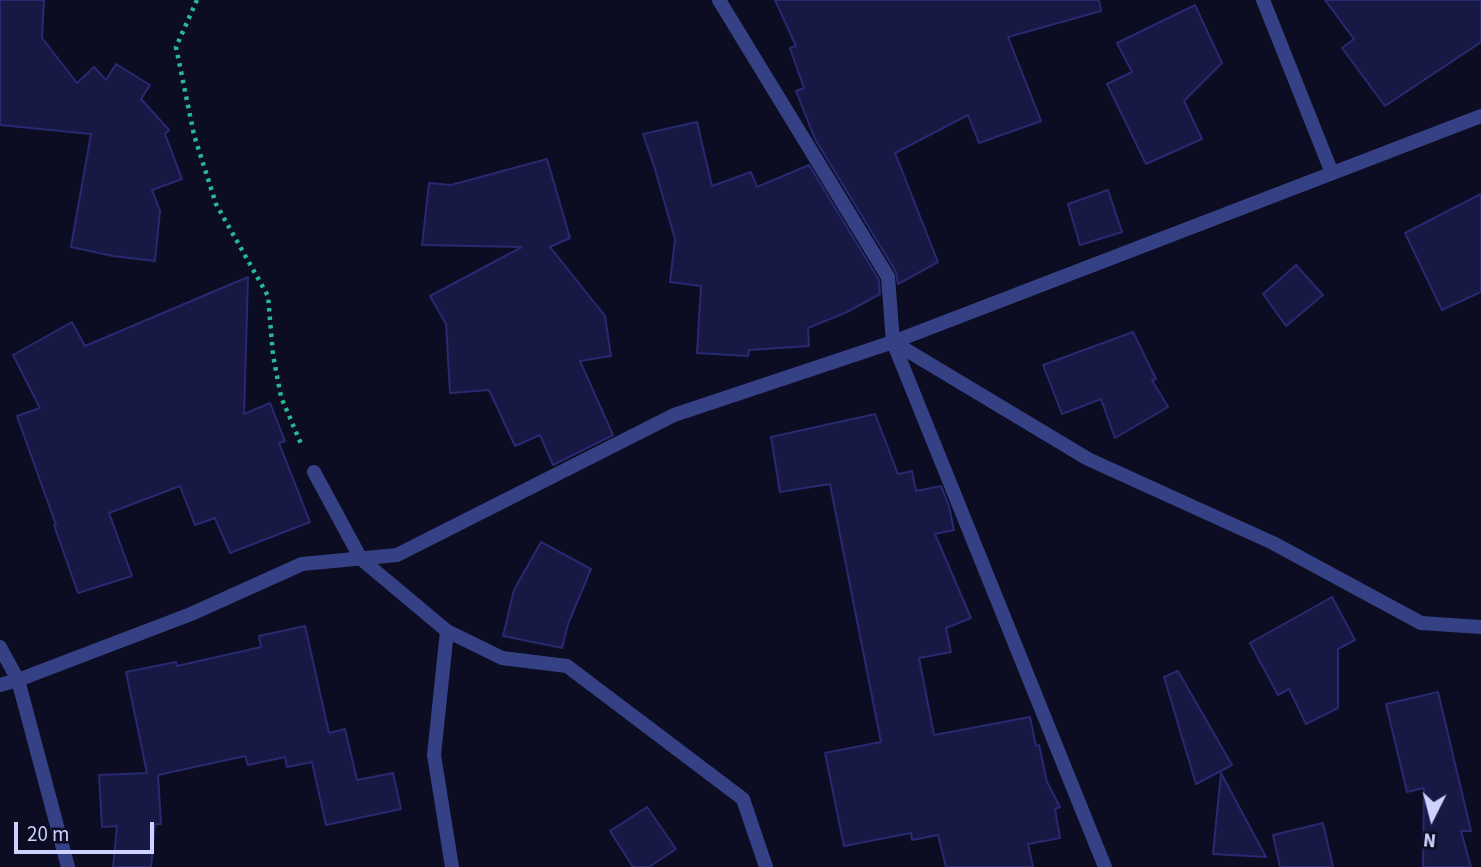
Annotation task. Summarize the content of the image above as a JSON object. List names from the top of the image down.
{
  "scale_bar": "20 m",
  "north": "bottom"
}
